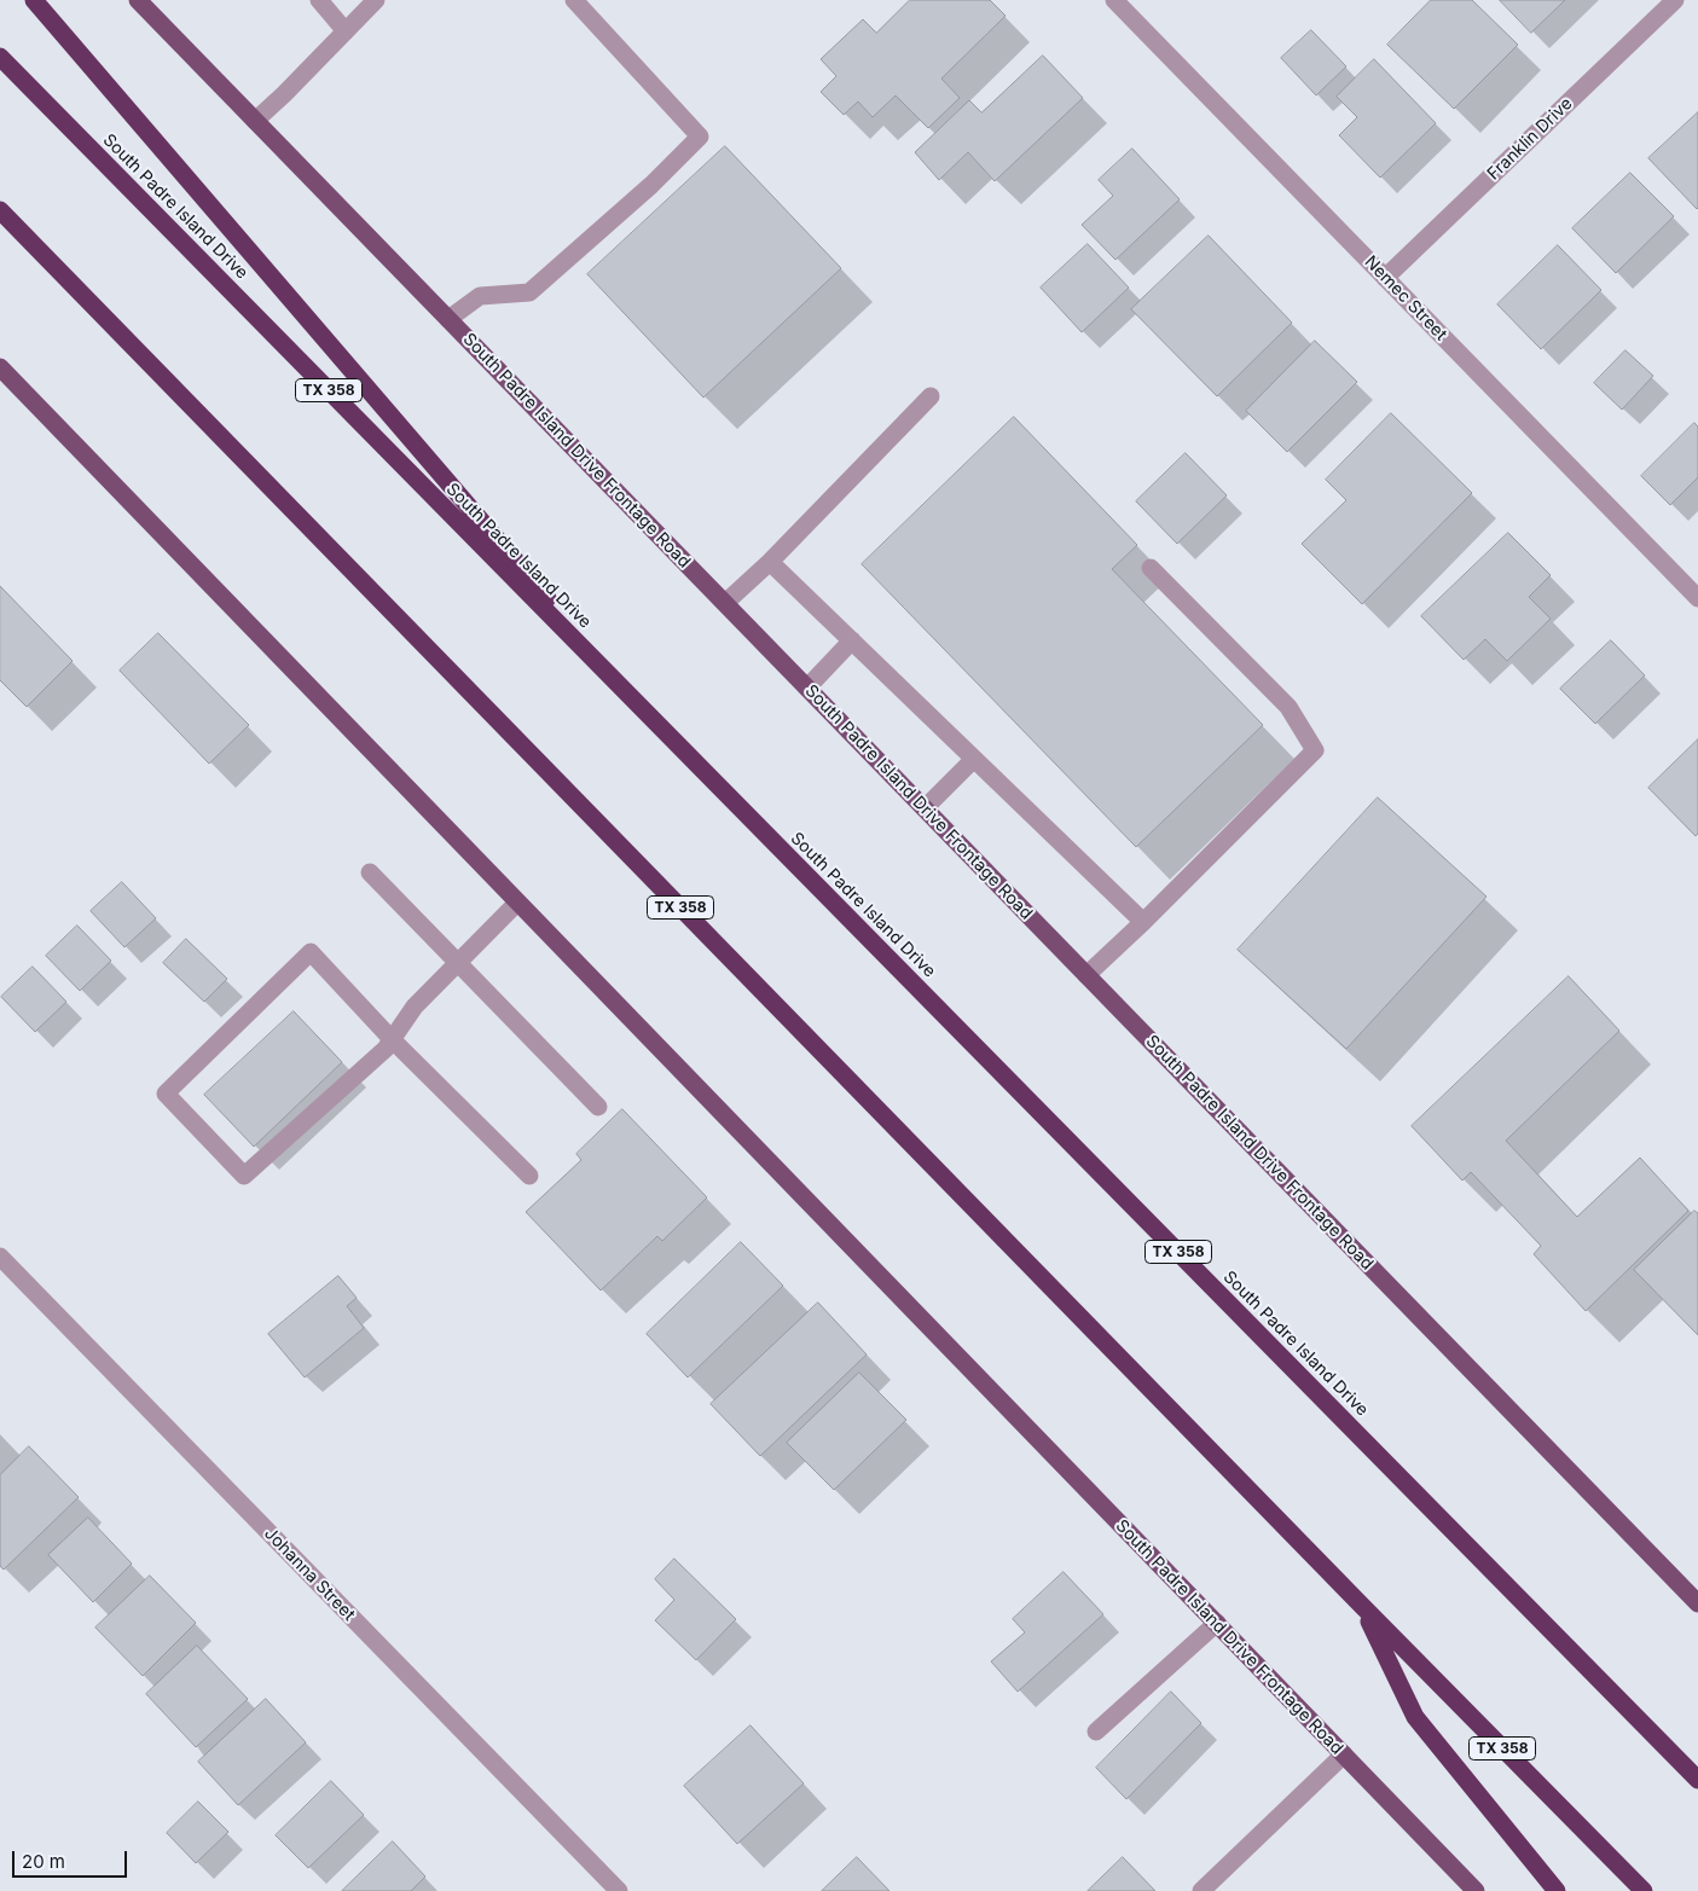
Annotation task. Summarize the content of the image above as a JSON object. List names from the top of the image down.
{
  "streets": {
    "highway": ["South Padre Island Drive", "TX 358"],
    "main road": ["South Padre Island Drive Frontage Road"],
    "street": ["Franklin Drive", "Nemec Street", "Johanna Street"]
  },
  "crossings": [
    ["Franklin Drive", "Nemec Street"]
  ],
  "scale_bar": "20 m"
}
